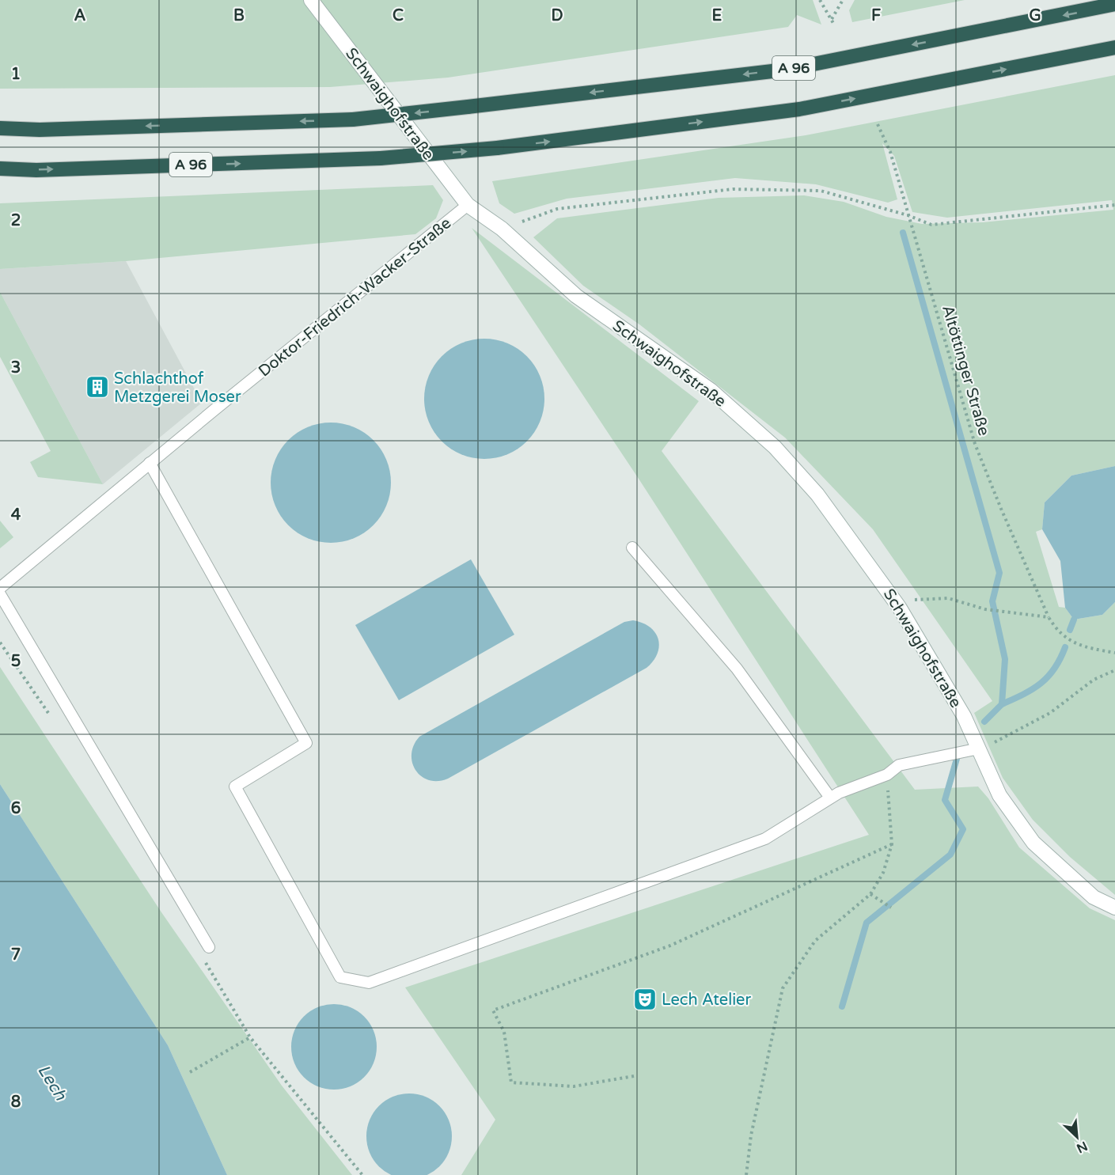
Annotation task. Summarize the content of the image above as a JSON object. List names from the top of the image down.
{
  "streets": {
    "highway": ["A 96"],
    "street": ["Schwaighofstraße"],
    "lane": ["Doktor-Friedrich-Wacker-Straße"],
    "path": ["Altöttinger Straße"]
  },
  "crossings": [
    ["Schwaighofstraße", "Doktor-Friedrich-Wacker-Straße"]
  ],
  "water": ["Lech"],
  "places": {
    "building": ["Schlachthof Metzgerei Moser"],
    "theatre": ["Lech Atelier"]
  },
  "north": "bottom right",
  "grid": {
    "columns": [
      "A",
      "B",
      "C",
      "D",
      "E",
      "F",
      "G"
    ],
    "rows": [
      "1",
      "2",
      "3",
      "4",
      "5",
      "6",
      "7",
      "8"
    ]
  }
}
